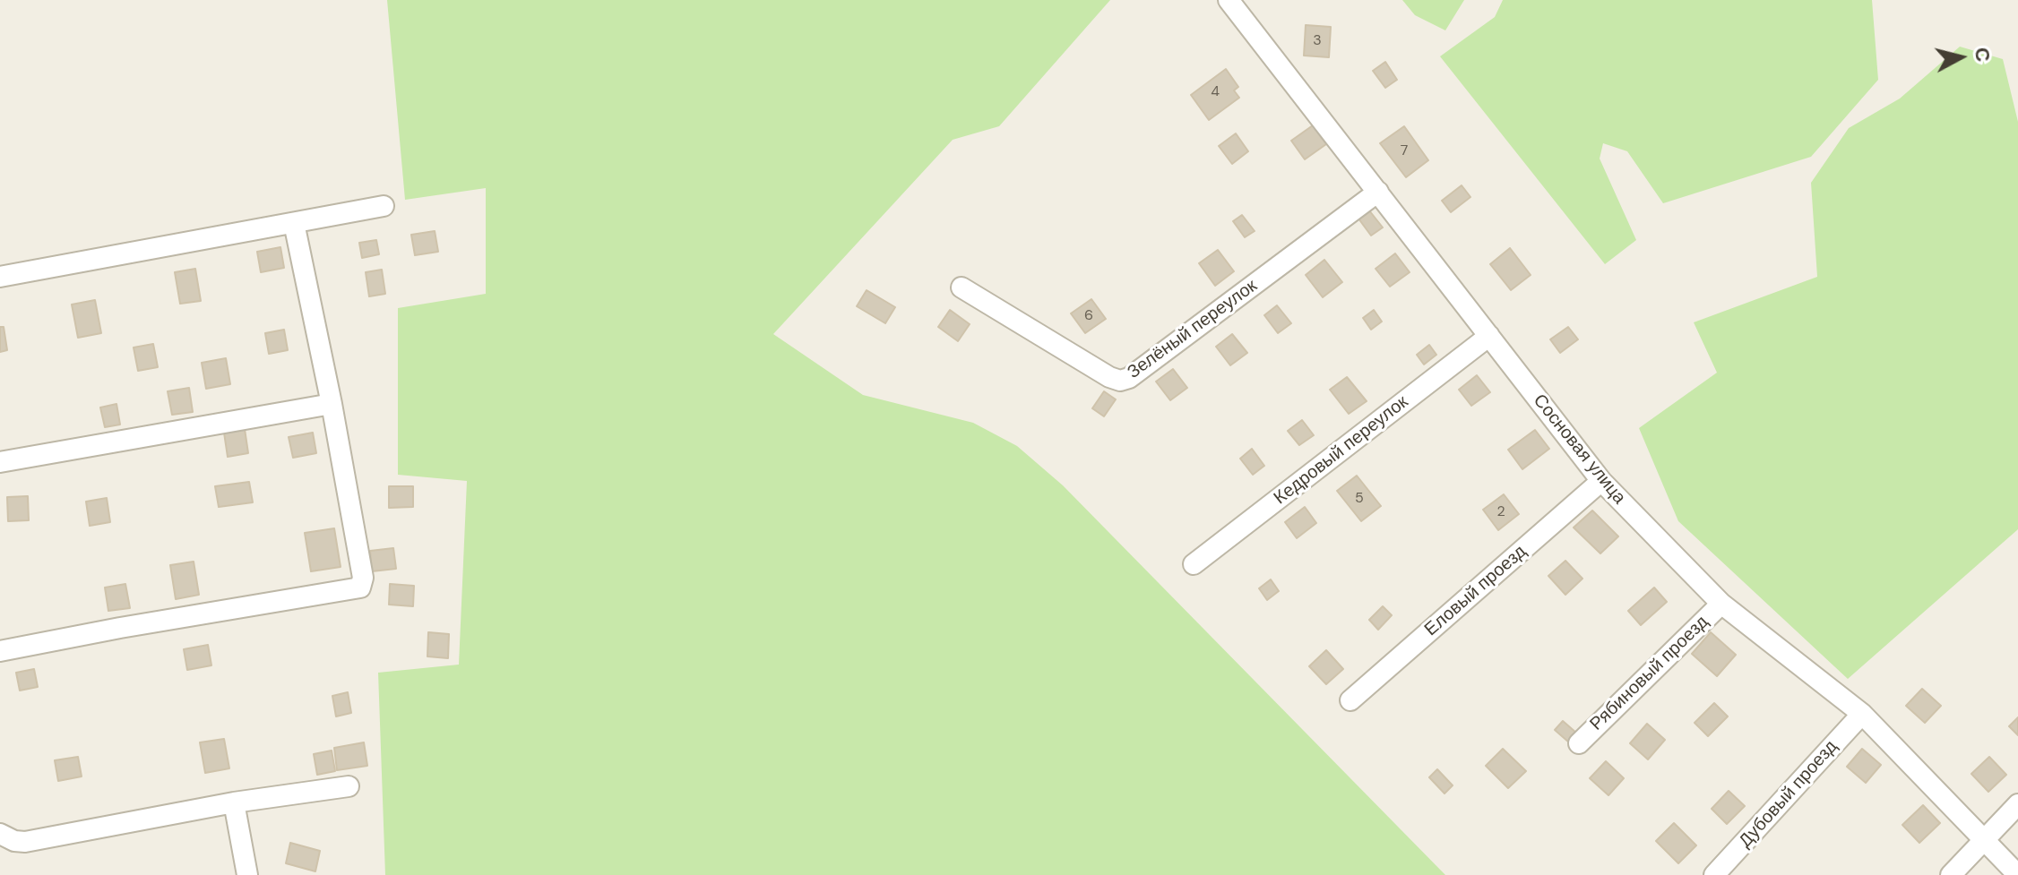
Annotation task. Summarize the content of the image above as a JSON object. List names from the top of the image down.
{
  "streets": {
    "street": [
      "Зелёный переулок",
      "Сосновая улица",
      "Кедровый переулок",
      "Еловый проезд",
      "Рябиновый проезд",
      "Дубовый проезд"
    ]
  },
  "crossings": [
    ["Зелёный переулок", "Сосновая улица"],
    ["Сосновая улица", "Кедровый переулок"],
    ["Сосновая улица", "Еловый проезд"],
    ["Сосновая улица", "Рябиновый проезд"],
    ["Сосновая улица", "Дубовый проезд"]
  ],
  "house_numbers": [
    "3",
    "4",
    "7",
    "6",
    "5",
    "2"
  ],
  "north": "right"
}
